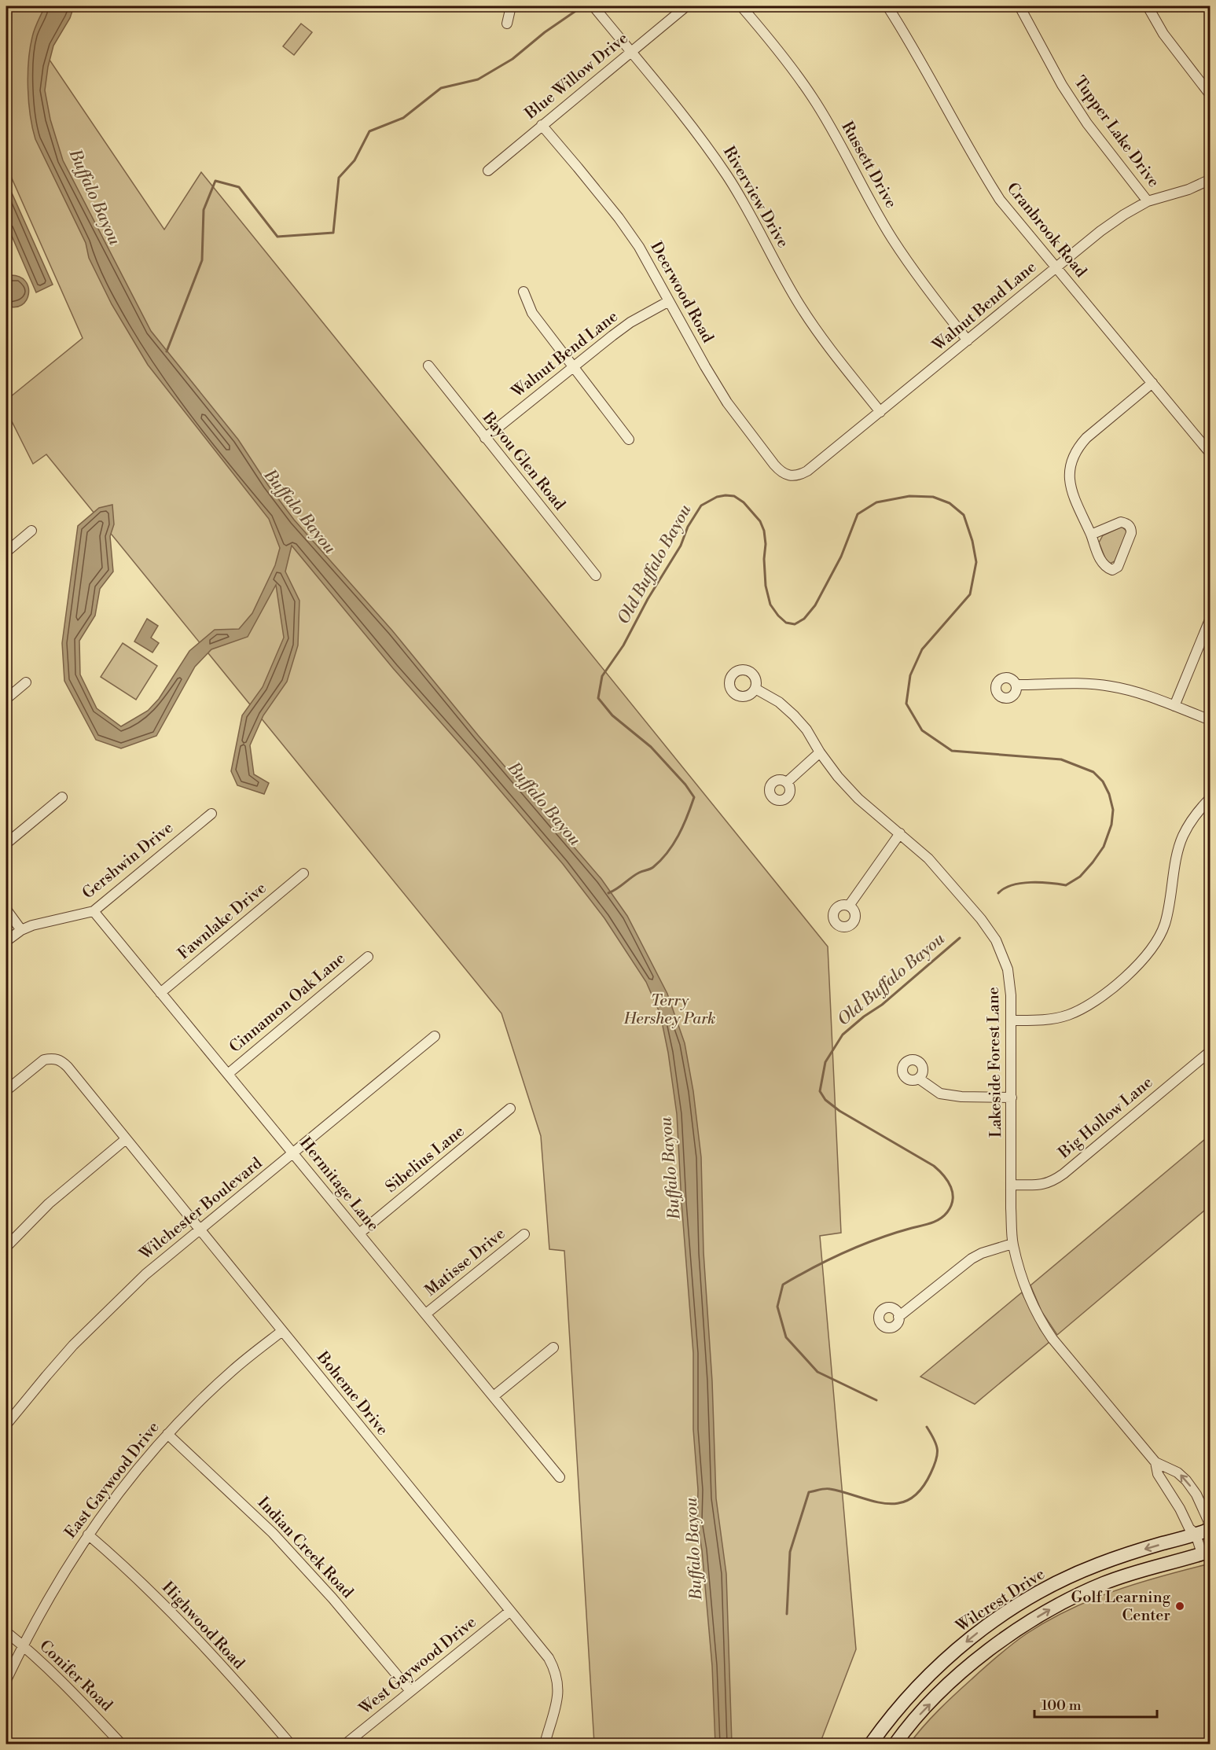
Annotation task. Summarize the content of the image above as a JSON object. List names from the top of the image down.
{
  "streets": {
    "main road": ["Wilcrest Drive"],
    "street": [
      "Blue Willow Drive",
      "Tupper Lake Drive",
      "Russett Drive",
      "Riverview Drive",
      "Cranbrook Road",
      "Deerwood Road",
      "Walnut Bend Lane",
      "Bayou Glen Road",
      "Gershwin Drive",
      "Fawnlake Drive",
      "Cinnamon Oak Lane",
      "Lakeside Forest Lane",
      "Big Hollow Lane",
      "Sibelius Lane",
      "Hermitage Lane",
      "Wilchester Boulevard",
      "Matisse Drive",
      "Boheme Drive",
      "East Gaywood Drive",
      "Indian Creek Road",
      "Highwood Road",
      "West Gaywood Drive",
      "Conifer Road"
    ]
  },
  "crossings": [
    ["Blue Willow Drive", "Riverview Drive"],
    ["Blue Willow Drive", "Deerwood Road"],
    ["Tupper Lake Drive", "Walnut Bend Lane"],
    ["Russett Drive", "Walnut Bend Lane"],
    ["Riverview Drive", "Walnut Bend Lane"],
    ["Cranbrook Road", "Walnut Bend Lane"],
    ["Deerwood Road", "Walnut Bend Lane"],
    ["Walnut Bend Lane", "Bayou Glen Road"],
    ["Gershwin Drive", "Hermitage Lane"],
    ["Fawnlake Drive", "Hermitage Lane"],
    ["Cinnamon Oak Lane", "Hermitage Lane"],
    ["Lakeside Forest Lane", "Big Hollow Lane"],
    ["Lakeside Forest Lane", "Wilcrest Drive"],
    ["Sibelius Lane", "Hermitage Lane"],
    ["Hermitage Lane", "Wilchester Boulevard"],
    ["Hermitage Lane", "Matisse Drive"],
    ["Wilchester Boulevard", "Boheme Drive"],
    ["Boheme Drive", "East Gaywood Drive"],
    ["Boheme Drive", "West Gaywood Drive"],
    ["East Gaywood Drive", "Indian Creek Road"],
    ["East Gaywood Drive", "Highwood Road"],
    ["East Gaywood Drive", "Conifer Road"],
    ["Indian Creek Road", "West Gaywood Drive"]
  ],
  "water": ["Buffalo Bayou", "Old Buffalo Bayou"],
  "parks": ["Terry Hershey Park"],
  "places": ["Golf Learning Center"],
  "scale_bar": "100 m"
}
